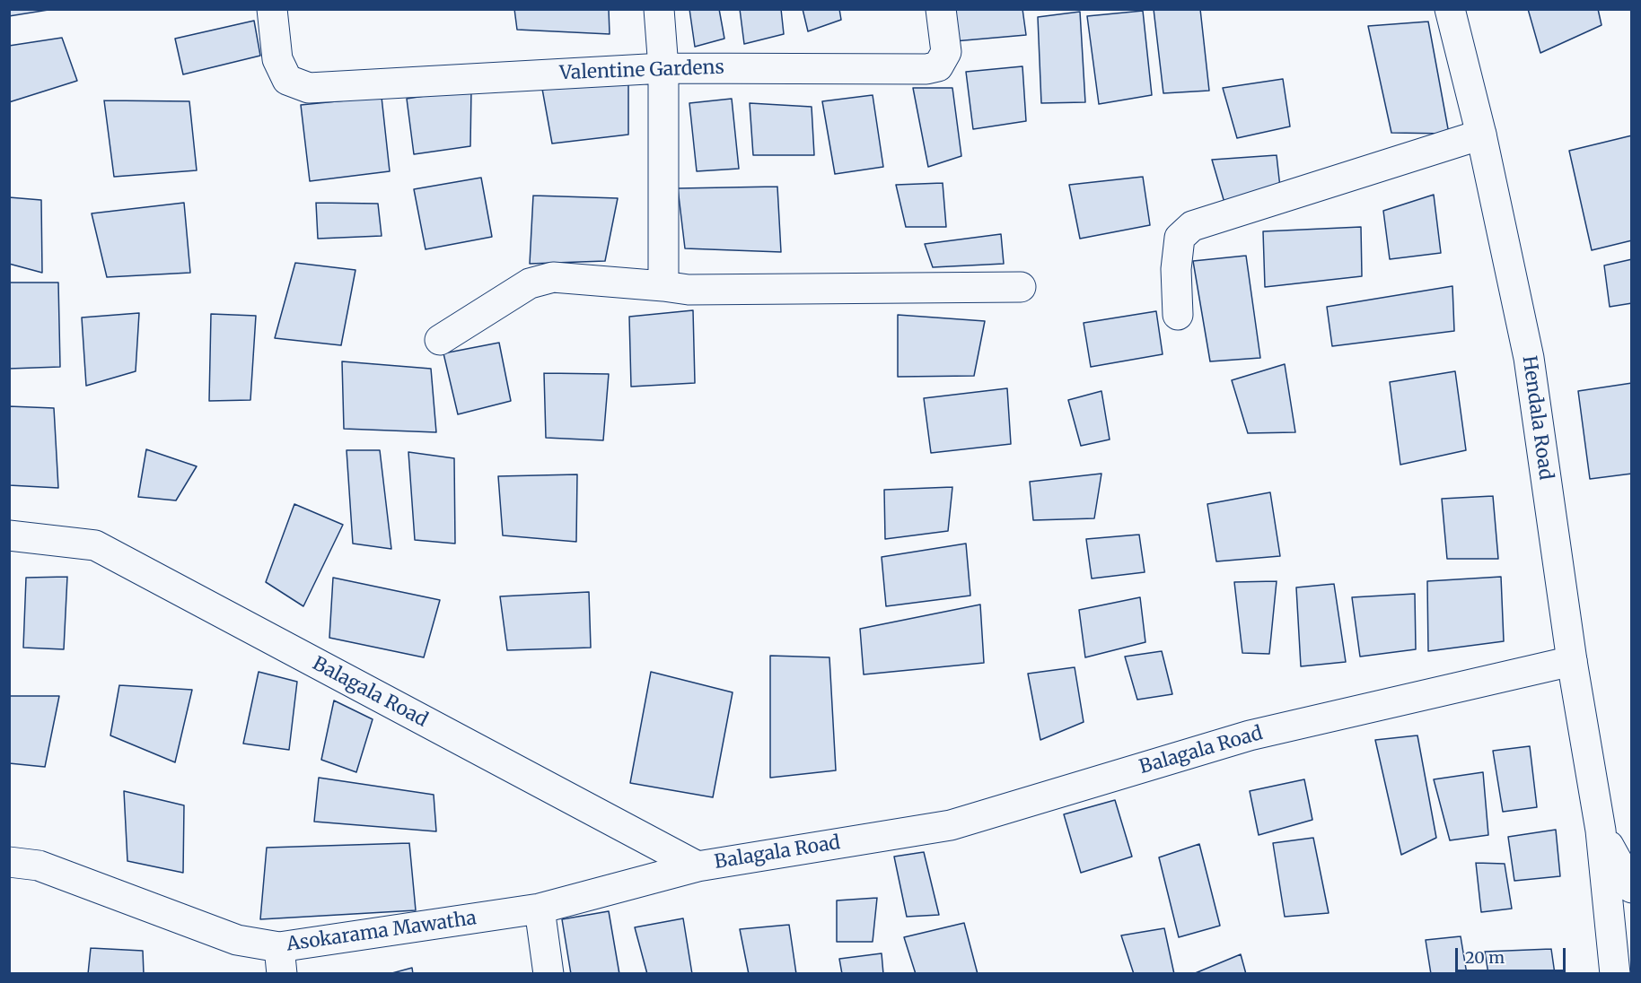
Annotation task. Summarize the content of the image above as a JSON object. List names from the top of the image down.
{
  "streets": {
    "street": [
      "Valentine Gardens",
      "Hendala Road",
      "Balagala Road",
      "Asokarama Mawatha"
    ]
  },
  "crossings": [
    ["Hendala Road", "Balagala Road"],
    ["Balagala Road", "Asokarama Mawatha"]
  ],
  "scale_bar": "20 m"
}
